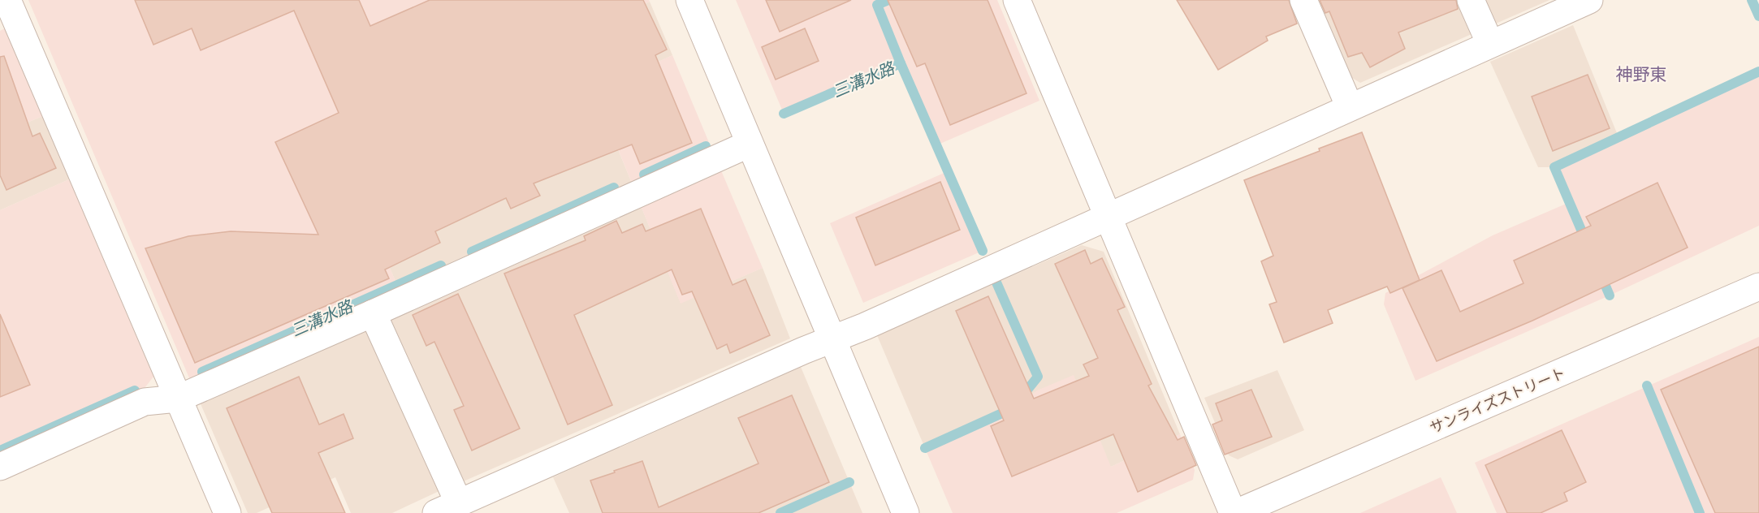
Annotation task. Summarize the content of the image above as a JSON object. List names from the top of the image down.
{
  "streets": {
    "street": ["サンライズストリート"]
  },
  "districts": ["神野東"],
  "water": ["三溝水路"]
}
